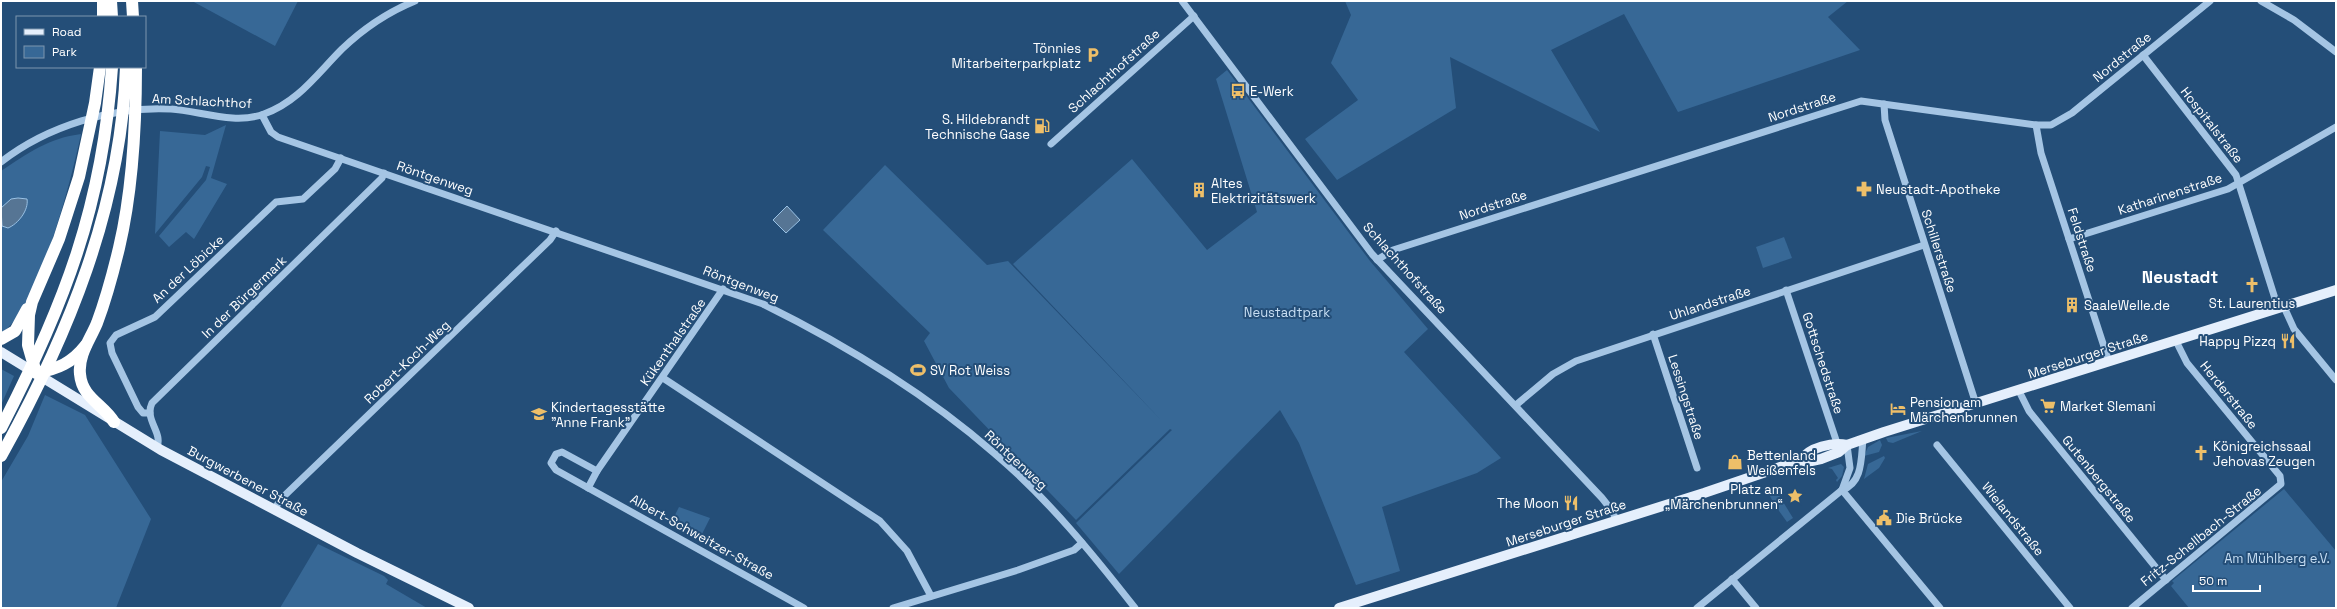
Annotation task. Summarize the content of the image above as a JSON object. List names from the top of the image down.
{
  "streets": {
    "main road": ["Merseburger Straße", "Burgwerbener Straße"],
    "street": [
      "Nordstraße",
      "Schlachthofstraße",
      "Am Schlachthof",
      "Hospitalstraße",
      "Röntgenweg",
      "Katharinenstraße",
      "Feldstraße",
      "Schillerstraße",
      "An der Löbicke",
      "In der Bürgermark",
      "Uhlandstraße",
      "Kükenthalstraße",
      "Robert-Koch-Weg",
      "Gottschedstraße",
      "Herderstraße",
      "Lessingstraße",
      "Gutenbergstraße",
      "Wielandstraße",
      "Fritz-Schellbach-Straße",
      "Albert-Schweitzer-Straße"
    ]
  },
  "crossings": [
    ["Nordstraße", "Schlachthofstraße"],
    ["Nordstraße", "Hospitalstraße"],
    ["Nordstraße", "Feldstraße"],
    ["Nordstraße", "Schillerstraße"],
    ["Schlachthofstraße", "Uhlandstraße"],
    ["Schlachthofstraße", "Merseburger Straße"],
    ["Am Schlachthof", "Röntgenweg"],
    ["Hospitalstraße", "Katharinenstraße"],
    ["Hospitalstraße", "Merseburger Straße"],
    ["Röntgenweg", "An der Löbicke"],
    ["Röntgenweg", "In der Bürgermark"],
    ["Röntgenweg", "Kükenthalstraße"],
    ["Röntgenweg", "Robert-Koch-Weg"],
    ["Katharinenstraße", "Feldstraße"],
    ["Feldstraße", "Merseburger Straße"],
    ["Schillerstraße", "Uhlandstraße"],
    ["Schillerstraße", "Merseburger Straße"],
    ["An der Löbicke", "In der Bürgermark"],
    ["Uhlandstraße", "Gottschedstraße"],
    ["Uhlandstraße", "Lessingstraße"],
    ["Kükenthalstraße", "Albert-Schweitzer-Straße"],
    ["Merseburger Straße", "Gottschedstraße"],
    ["Merseburger Straße", "Herderstraße"],
    ["Merseburger Straße", "Gutenbergstraße"],
    ["Robert-Koch-Weg", "Burgwerbener Straße"],
    ["Herderstraße", "Fritz-Schellbach-Straße"],
    ["Gutenbergstraße", "Fritz-Schellbach-Straße"]
  ],
  "districts": ["Neustadt"],
  "parks": ["Neustadtpark", "Am Mühlberg e.V."],
  "places": {
    "parking": ["Tönnies Mitarbeiterparkplatz"],
    "bus stop": ["E-Werk"],
    "fuel station": ["S. Hildebrandt Technische Gase"],
    "pharmacy": ["Neustadt-Apotheke"],
    "building": ["Altes Elektrizitätswerk", "SaaleWelle.de"],
    "church": ["St. Laurentius", "Königreichssaal Jehovas Zeugen"],
    "restaurant": ["Happy Pizzq", "The Moon"],
    "sports": ["SV Rot Weiss"],
    "supermarket": ["Market Slemani"],
    "hotel": ["Pension am Märchenbrunnen"],
    "school or university": ["Kindertagesstätte \"Anne Frank\""],
    "shop": ["Bettenland Weißenfels"],
    "place": ["Platz am „Märchenbrunnen“"],
    "public building": ["Die Brücke"]
  },
  "legend": ["Road", "Park"],
  "scale_bar": "50 m"
}
